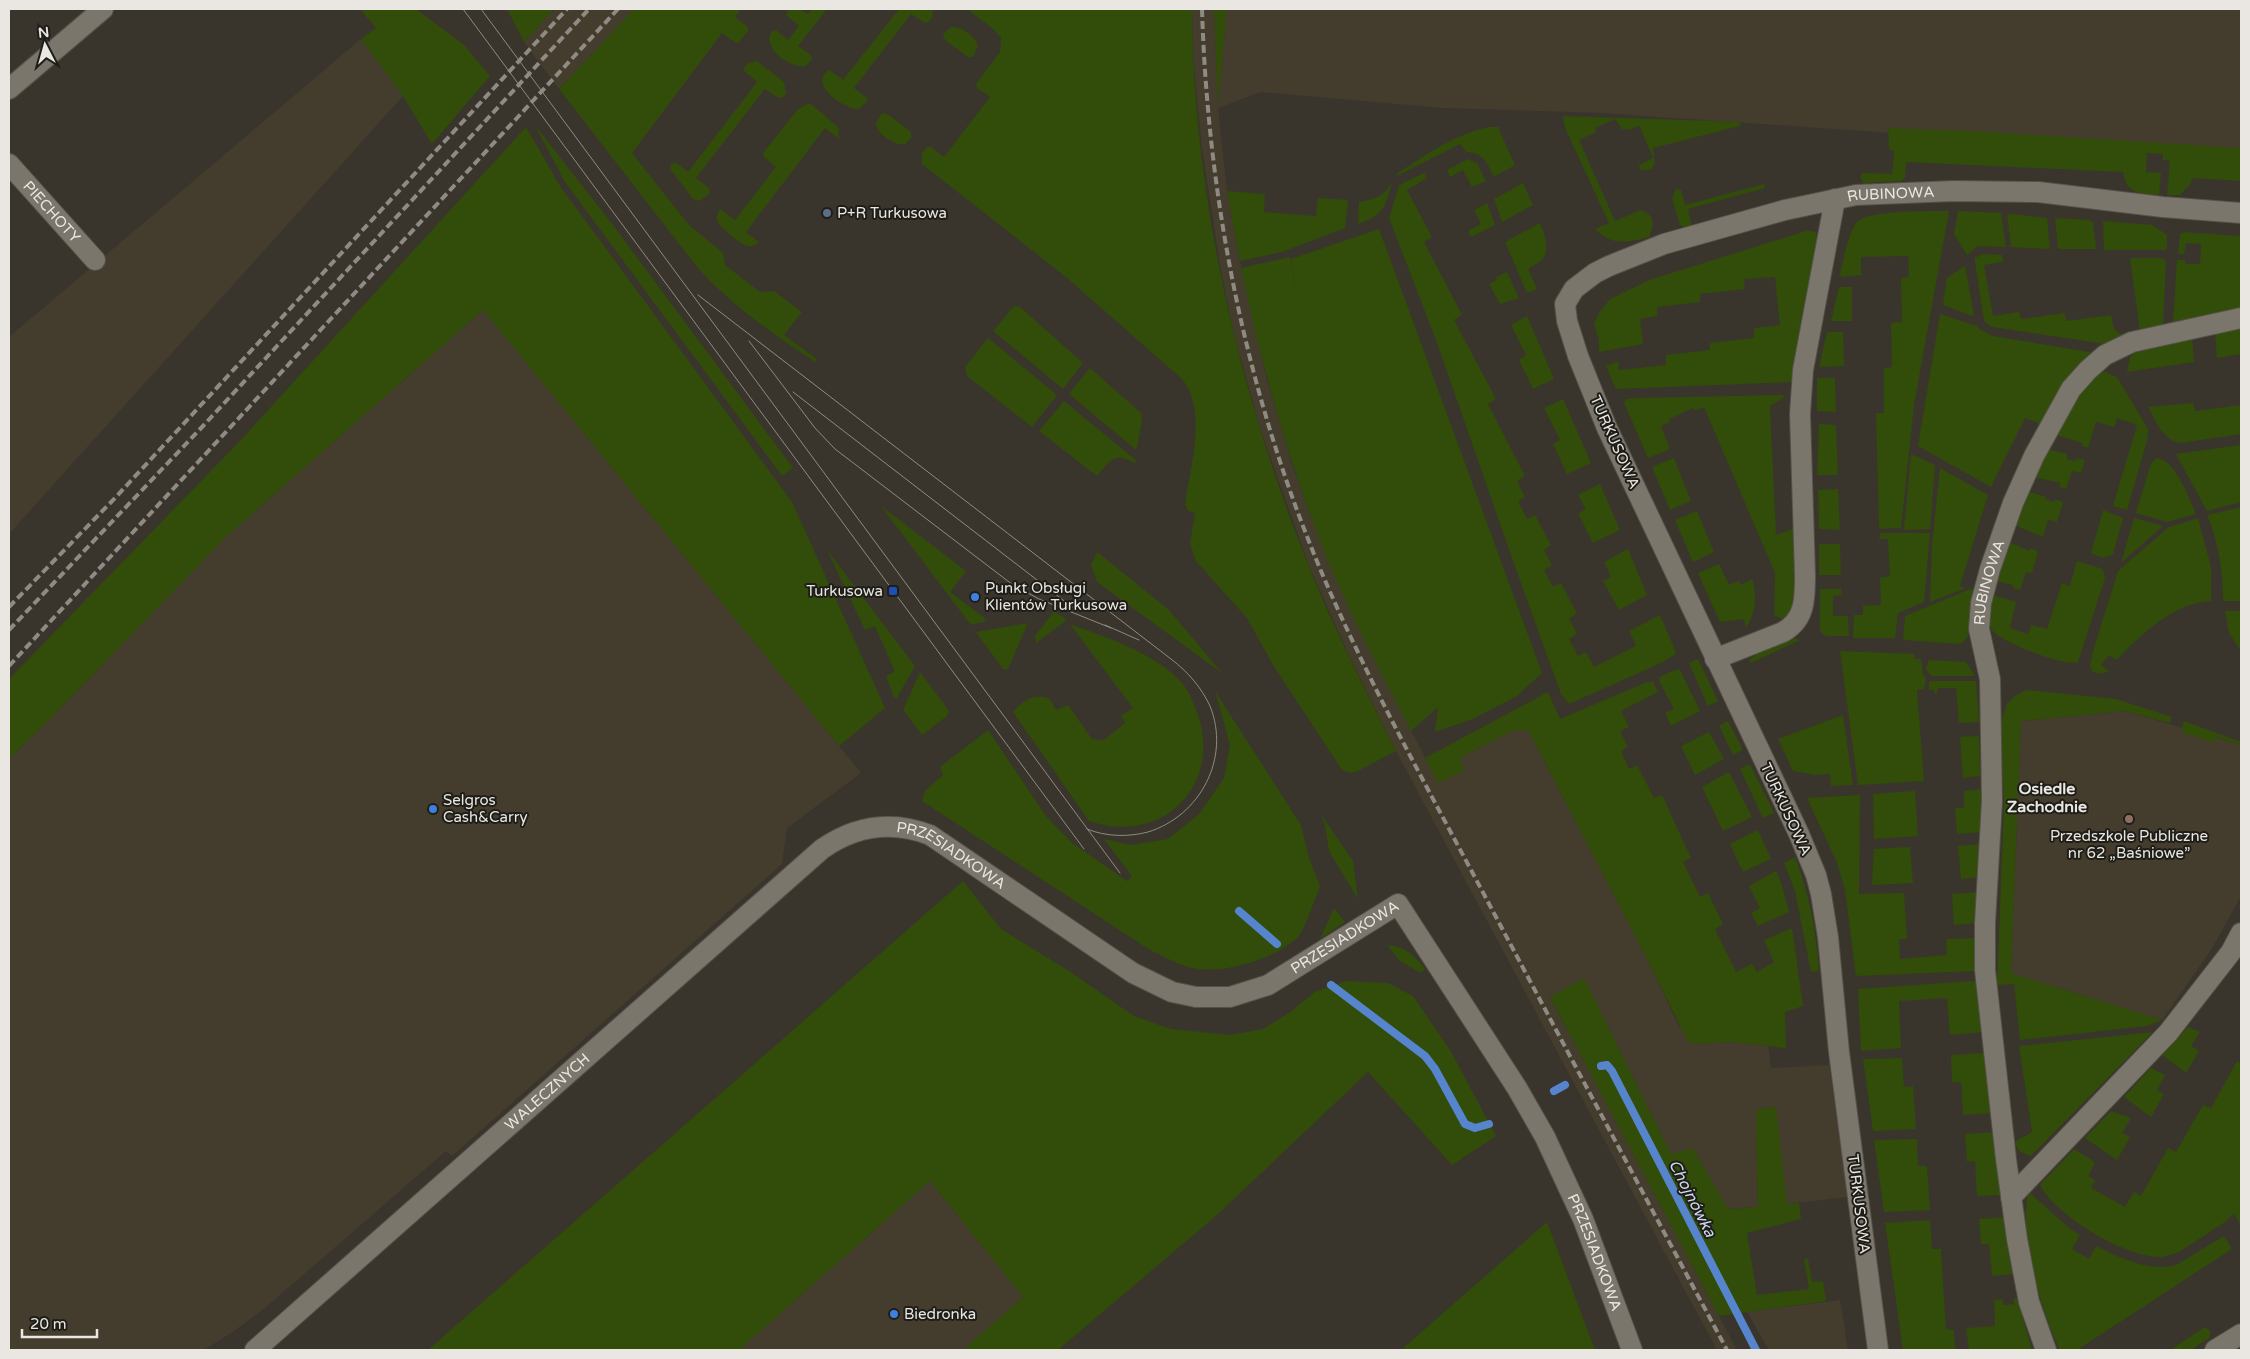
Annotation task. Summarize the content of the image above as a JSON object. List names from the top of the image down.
{
  "streets": {
    "street": [
      "RUBINOWA",
      "PIECHOTY",
      "TURKUSOWA",
      "PRZESIADKOWA",
      "WALECZNYCH"
    ]
  },
  "crossings": [
    ["RUBINOWA", "TURKUSOWA"],
    ["PRZESIADKOWA", "WALECZNYCH"]
  ],
  "districts": ["Osiedle Zachodnie"],
  "water": ["Chojnówka"],
  "places": {
    "other": [
      "P+R Turkusowa",
      "Punkt Obsługi Klientów Turkusowa",
      "Selgros Cash&Carry",
      "Przedszkole Publiczne nr 62 „Baśniowe”",
      "Biedronka"
    ],
    "transit": ["Turkusowa"]
  },
  "scale_bar": "20 m",
  "north": "top"
}
